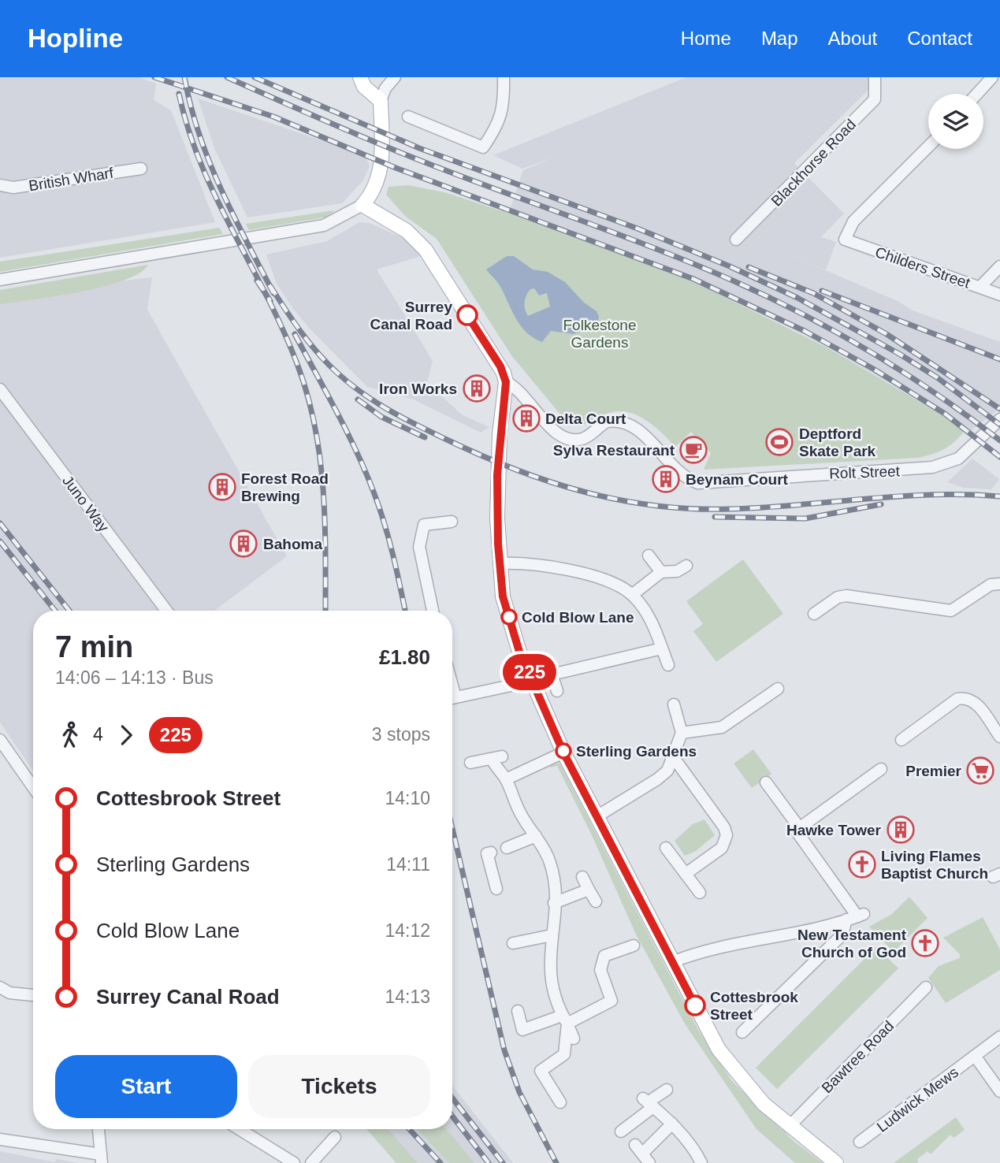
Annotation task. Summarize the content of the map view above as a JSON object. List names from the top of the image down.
{
  "streets": {
    "street": [
      "Blackhorse Road",
      "British Wharf",
      "Childers Street",
      "Rolt Street",
      "Juno Way",
      "Bawtree Road",
      "Ludwick Mews"
    ]
  },
  "parks": ["Folkestone Gardens"],
  "places": {
    "other": [
      "Surrey Canal Road",
      "Cold Blow Lane",
      "Sterling Gardens",
      "Cottesbrook Street"
    ],
    "building": [
      "Iron Works",
      "Delta Court",
      "Beynam Court",
      "Forest Road Brewing",
      "Bahoma",
      "Hawke Tower"
    ],
    "sports": ["Deptford Skate Park"],
    "cafe": ["Sylva Restaurant"],
    "supermarket": ["Premier"],
    "church": ["Living Flames Baptist Church", "New Testament Church of God"]
  },
  "lines": ["bus line 225"],
  "page": {
    "header": "Hopline",
    "nav": [
      "Home",
      "Map",
      "About",
      "Contact"
    ],
    "on_map": "225",
    "heading": ["7 min", "14:06 – 14:13 · Bus", "£1.80"],
    "legs": ["4", "225", "3 stops"],
    "list": [
      {
        "name": "Cottesbrook Street",
        "value": "14:10"
      },
      {
        "name": "Sterling Gardens",
        "value": "14:11"
      },
      {
        "name": "Cold Blow Lane",
        "value": "14:12"
      },
      {
        "name": "Surrey Canal Road",
        "value": "14:13"
      }
    ],
    "buttons": ["Start", "Tickets"]
  }
}
